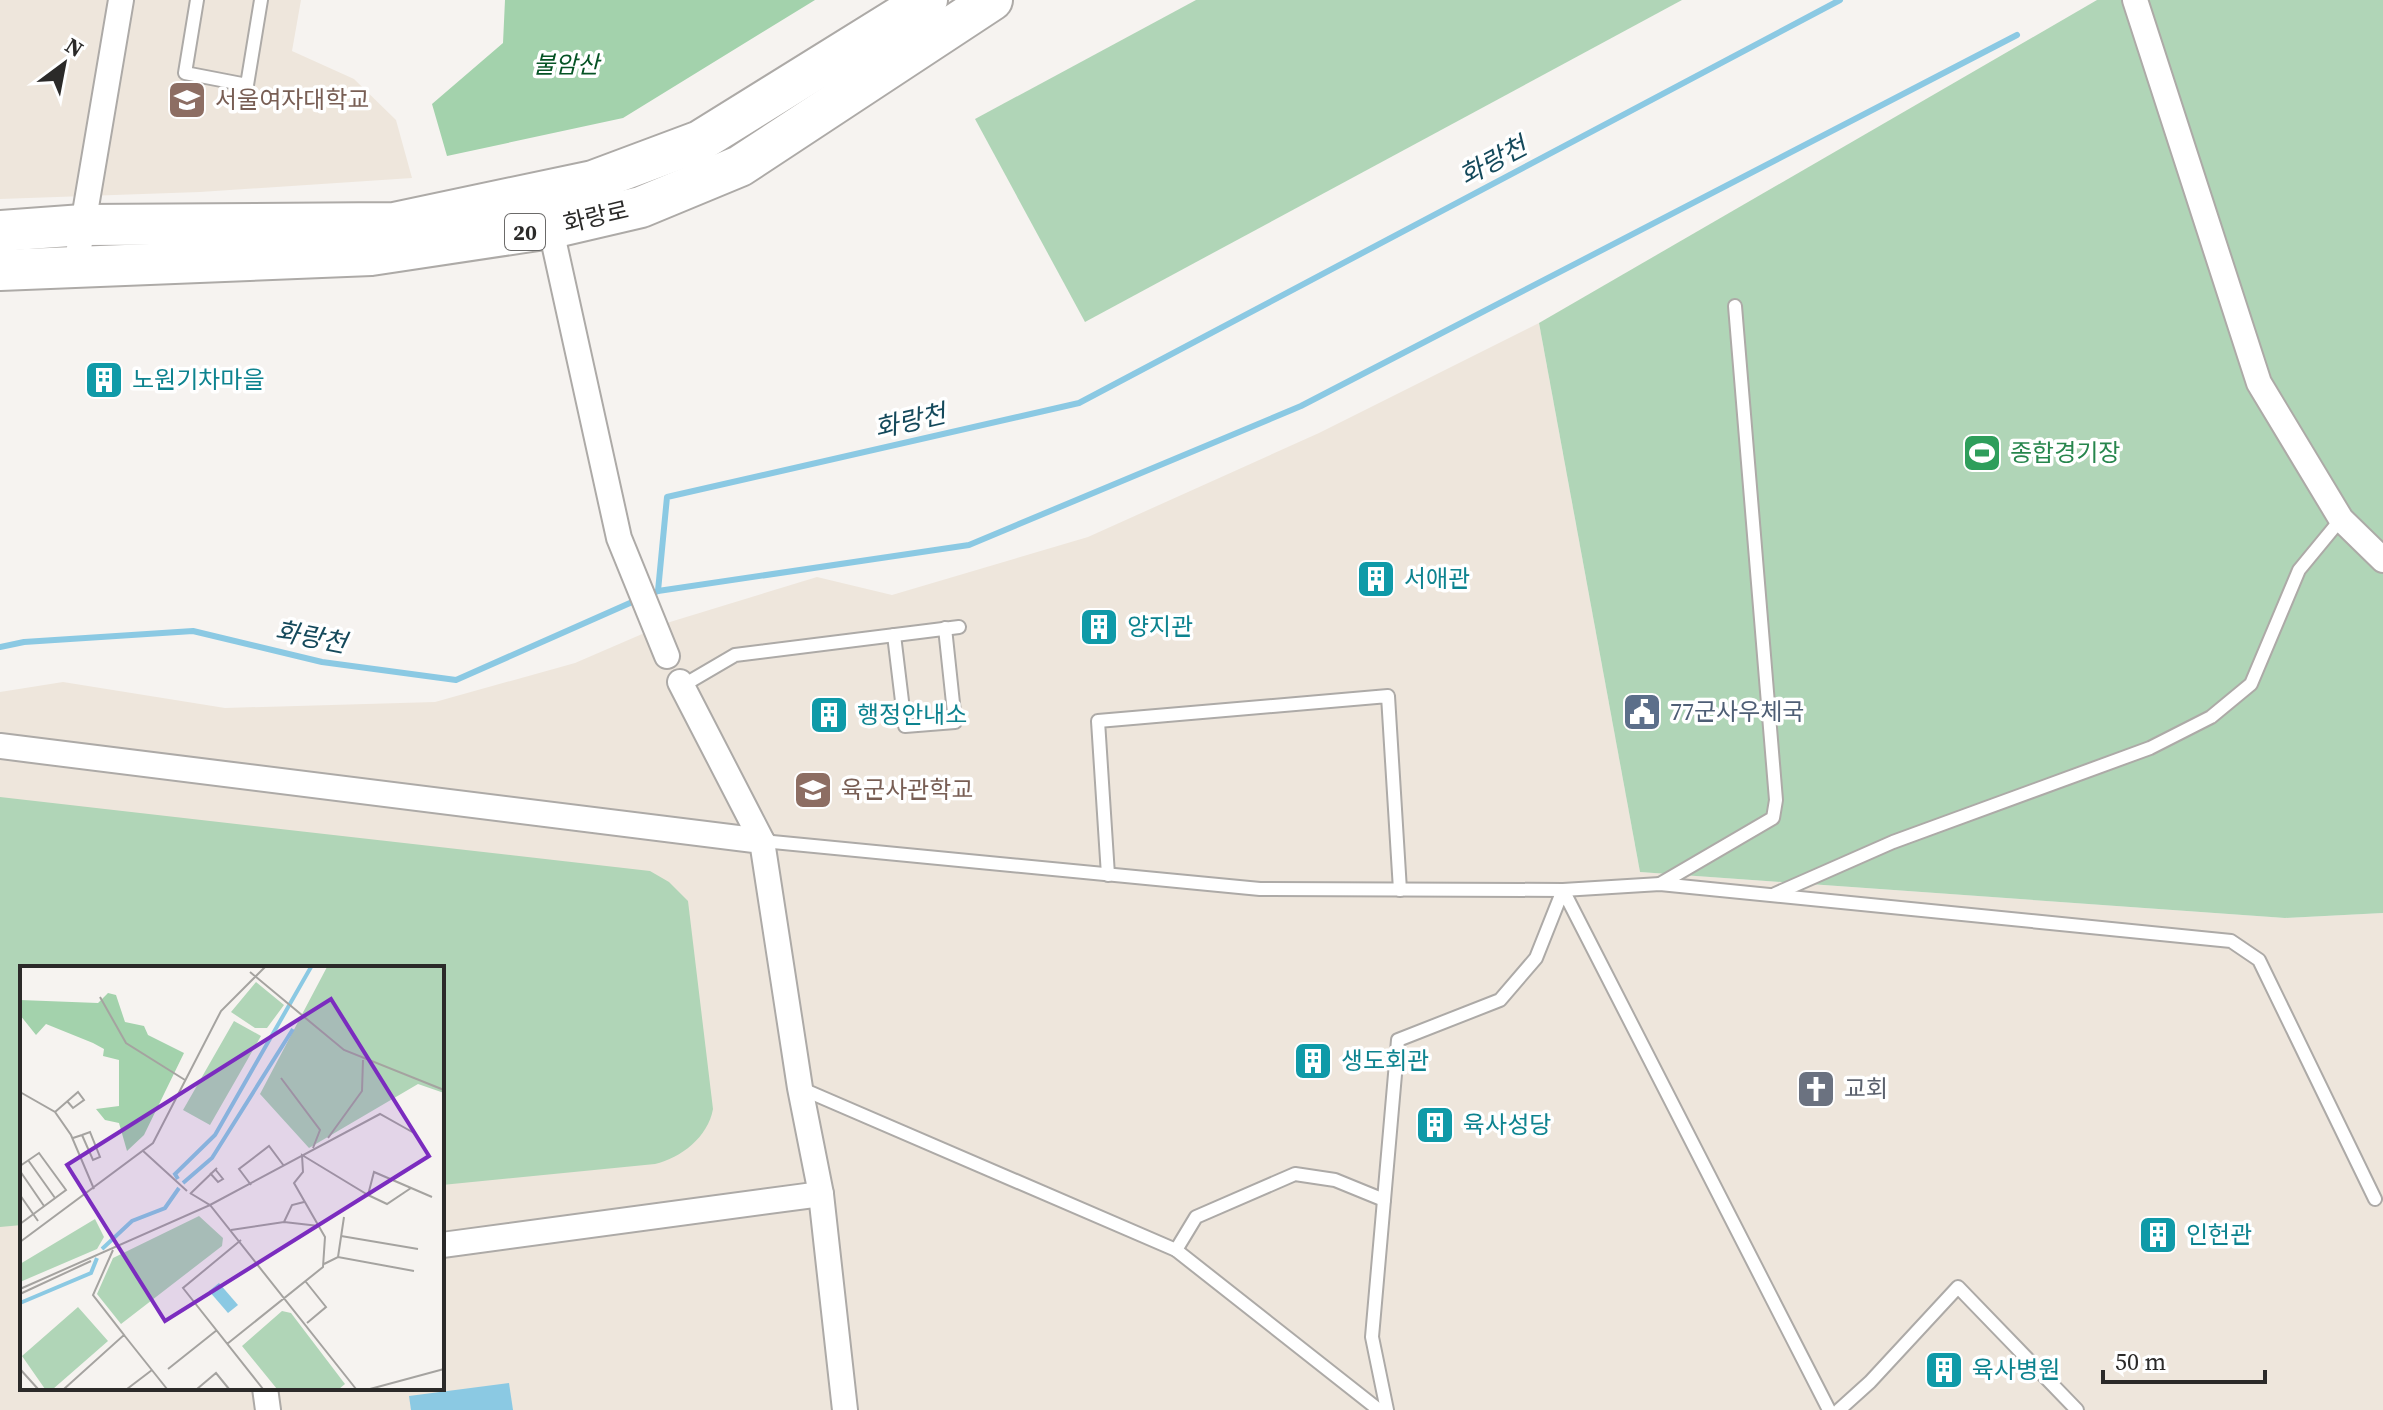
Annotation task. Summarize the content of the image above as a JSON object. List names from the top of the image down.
{
  "streets": {
    "main road": ["화랑로", "20"]
  },
  "water": ["화랑천"],
  "parks": ["불암산"],
  "places": {
    "school or university": ["서울여자대학교", "육군사관학교"],
    "building": [
      "노원기차마을",
      "서애관",
      "양지관",
      "행정안내소",
      "생도회관",
      "육사성당",
      "인헌관",
      "육사병원"
    ],
    "sports": ["종합경기장"],
    "public building": ["77군사우체국"],
    "church": ["교회"]
  },
  "scale_bar": "50 m",
  "north": "top right"
}
